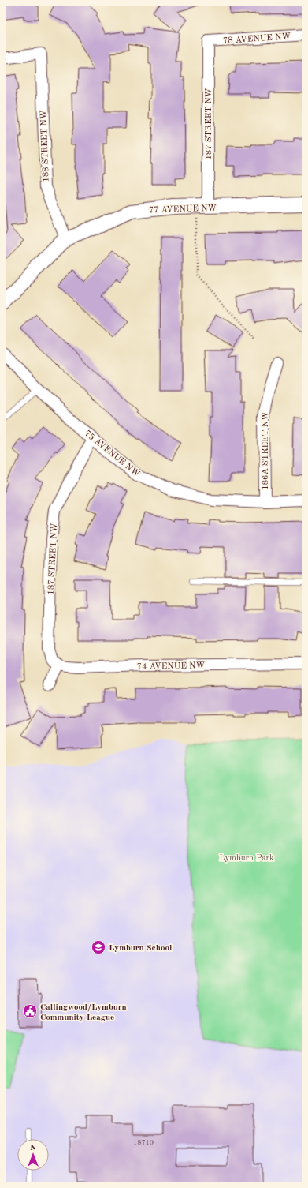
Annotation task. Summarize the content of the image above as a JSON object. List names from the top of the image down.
{
  "streets": {
    "street": [
      "78 AVENUE NW",
      "187 STREET NW",
      "188 STREET NW",
      "77 AVENUE NW",
      "186A STREET NW",
      "75 AVENUE NW",
      "74 AVENUE NW"
    ]
  },
  "crossings": [
    ["78 AVENUE NW", "187 STREET NW"],
    ["187 STREET NW", "77 AVENUE NW"],
    ["187 STREET NW", "75 AVENUE NW"],
    ["187 STREET NW", "74 AVENUE NW"],
    ["188 STREET NW", "77 AVENUE NW"],
    ["186A STREET NW", "75 AVENUE NW"]
  ],
  "parks": ["Lymburn Park"],
  "places": {
    "school or university": ["Lymburn School"],
    "public building": ["Callingwood/Lymburn Community League"]
  },
  "house_numbers": ["18710"],
  "north": "top"
}
